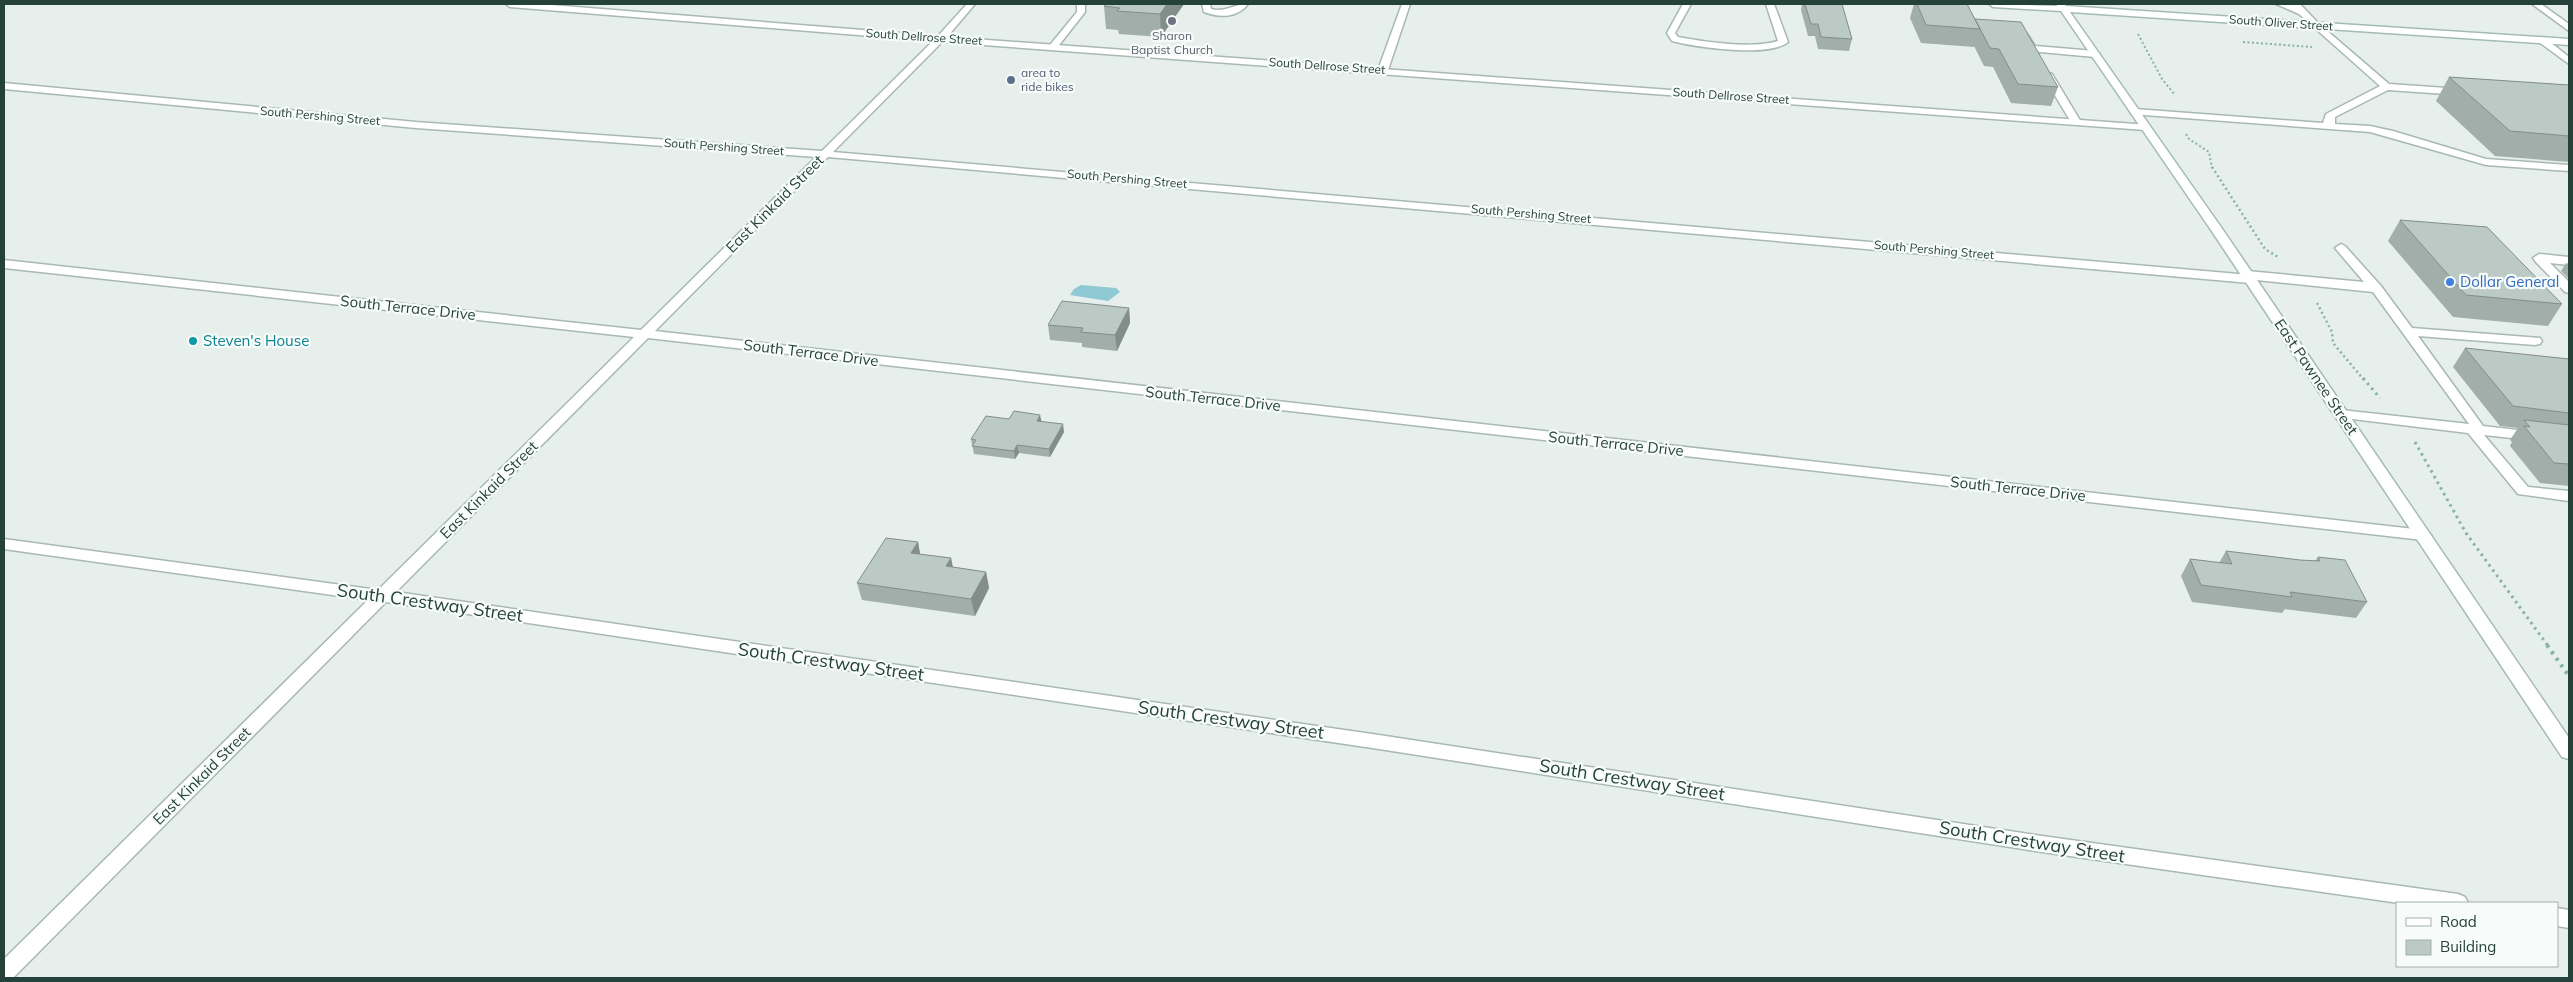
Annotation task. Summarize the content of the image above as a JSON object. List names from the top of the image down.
{
  "streets": {
    "street": [
      "South Oliver Street",
      "South Dellrose Street",
      "South Pershing Street",
      "East Kinkaid Street",
      "South Terrace Drive",
      "East Pawnee Street",
      "South Crestway Street"
    ]
  },
  "crossings": [
    ["South Oliver Street", "East Pawnee Street"],
    ["South Dellrose Street", "East Kinkaid Street"],
    ["South Dellrose Street", "East Pawnee Street"],
    ["South Pershing Street", "East Kinkaid Street"],
    ["South Pershing Street", "East Pawnee Street"],
    ["East Kinkaid Street", "South Terrace Drive"],
    ["East Kinkaid Street", "South Crestway Street"],
    ["South Terrace Drive", "East Pawnee Street"]
  ],
  "places": [
    "Sharon Baptist Church",
    "area to ride bikes",
    "Dollar General",
    "Steven's House"
  ],
  "legend": ["Road", "Building"]
}
